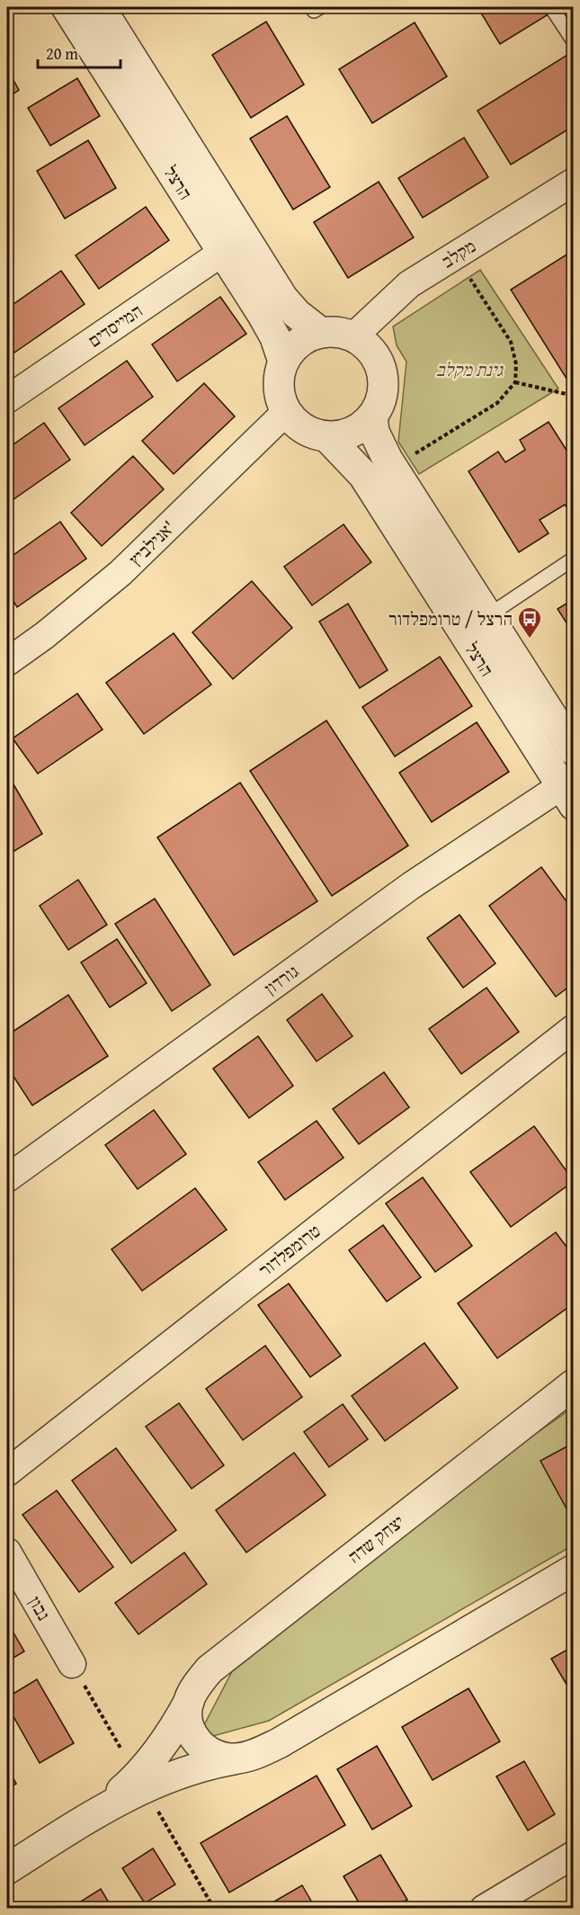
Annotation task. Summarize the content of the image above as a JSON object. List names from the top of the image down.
{
  "streets": {
    "street": [
      "הרצל",
      "מקלב",
      "המייסדים",
      "אנילביץ'",
      "גורדון",
      "טרומפלדור",
      "יצחק שדה",
      "נבון"
    ]
  },
  "crossings": [
    ["הרצל", "מקלב"],
    ["הרצל", "המייסדים"],
    ["הרצל", "אנילביץ'"],
    ["הרצל", "גורדון"],
    ["מקלב", "אנילביץ'"]
  ],
  "parks": ["גינת מקלב"],
  "places": {
    "bus stop": ["הרצל / טרומפלדור"]
  },
  "scale_bar": "20 m"
}
